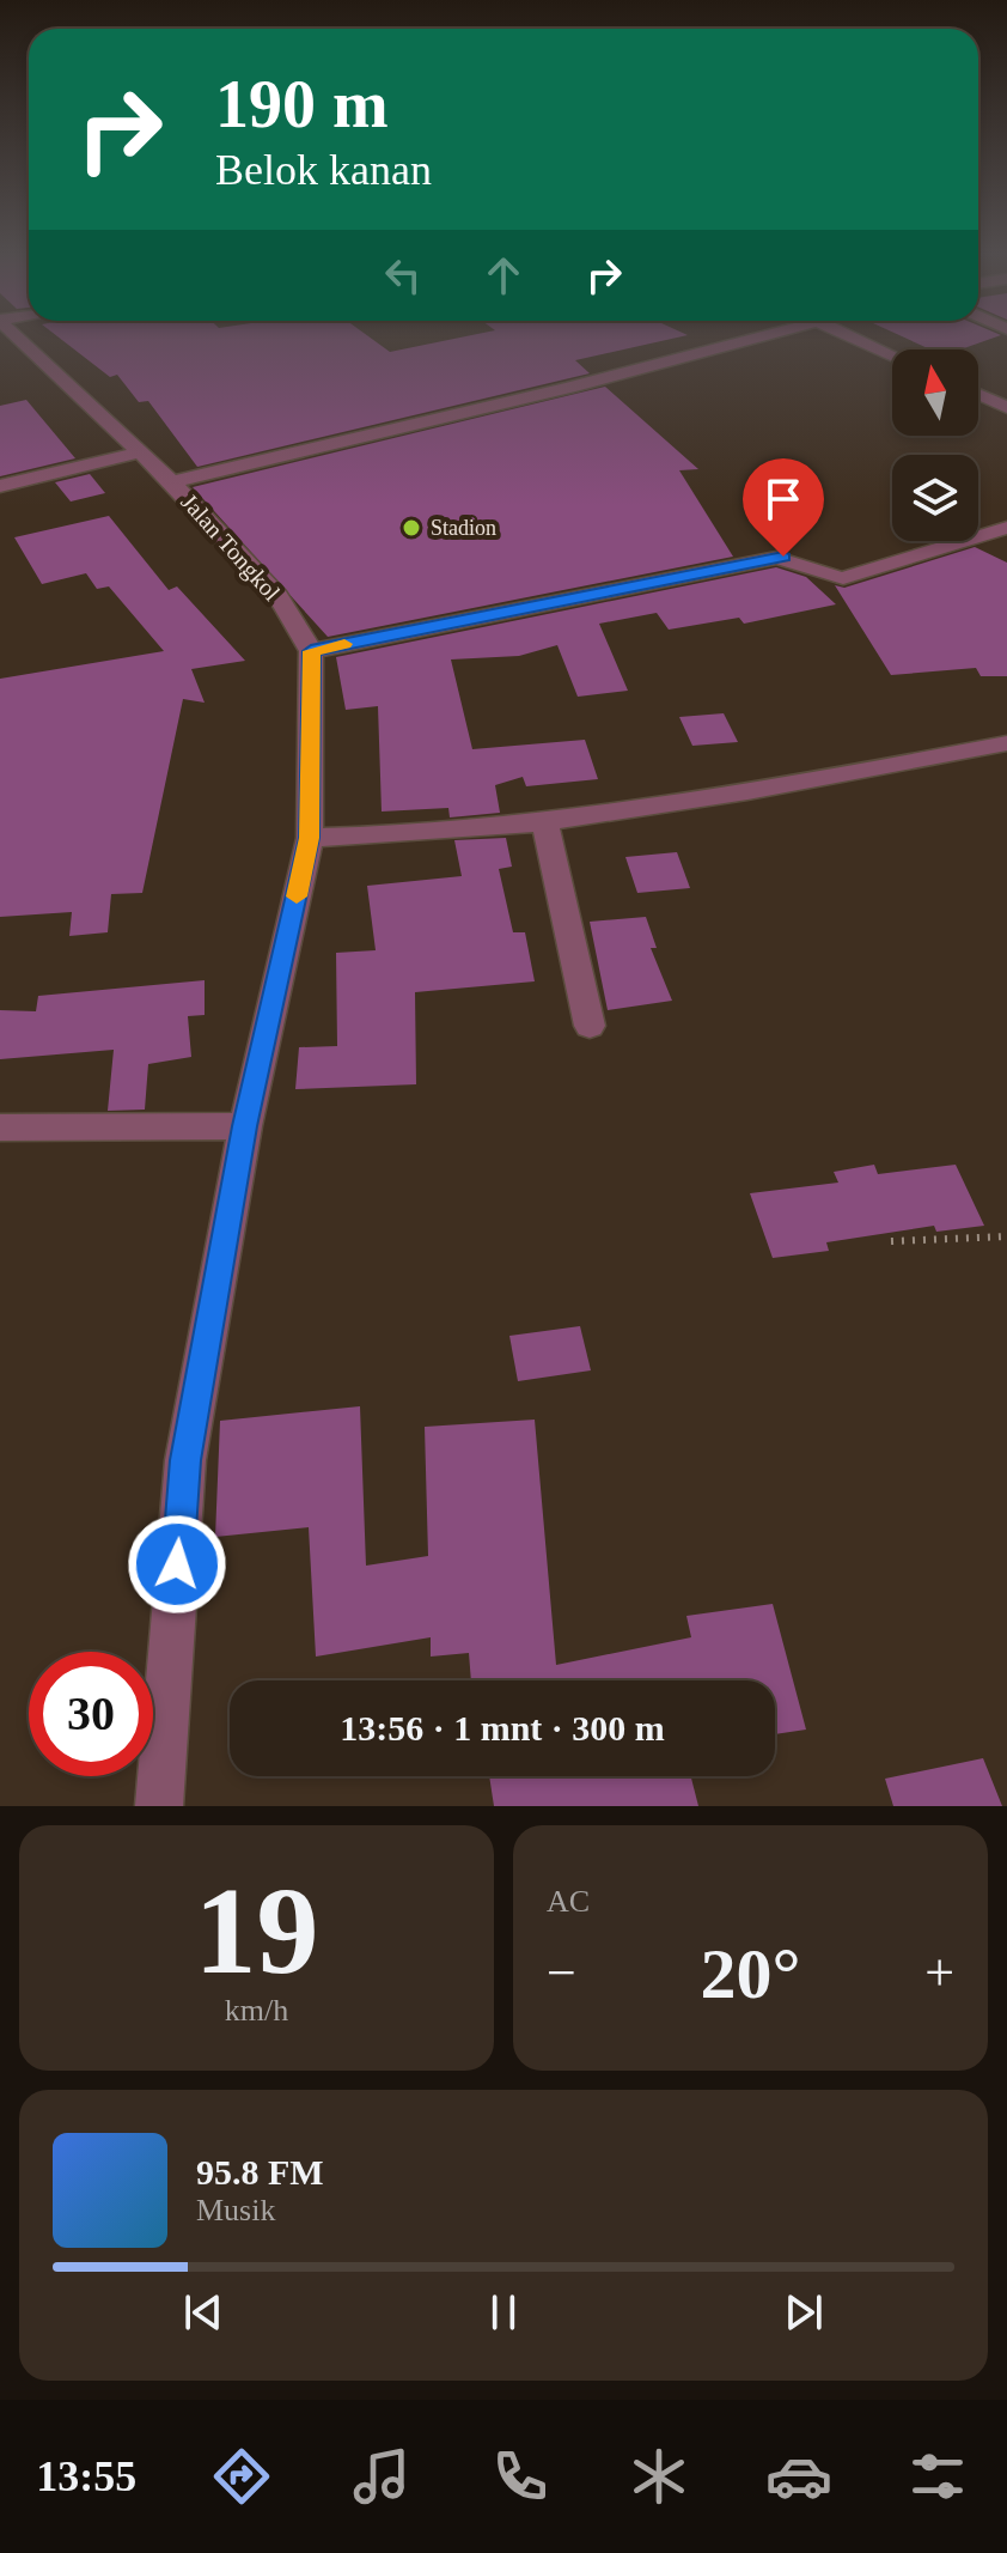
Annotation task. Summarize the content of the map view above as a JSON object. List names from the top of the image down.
{
  "streets": {
    "street": ["Jalan Tongkol"]
  },
  "places": ["Stadion"],
  "north": "top",
  "page": {
    "turn": ["190 m", "Belok kanan"],
    "limit": "30",
    "trip": "13:56 · 1 mnt · 300 m",
    "tile": [
      ["19", "km/h"],
      "AC"
    ],
    "heat": ["−", "20°", "+"],
    "song": ["95.8 FM", "Musik"],
    "tabs": "13:55"
  }
}
